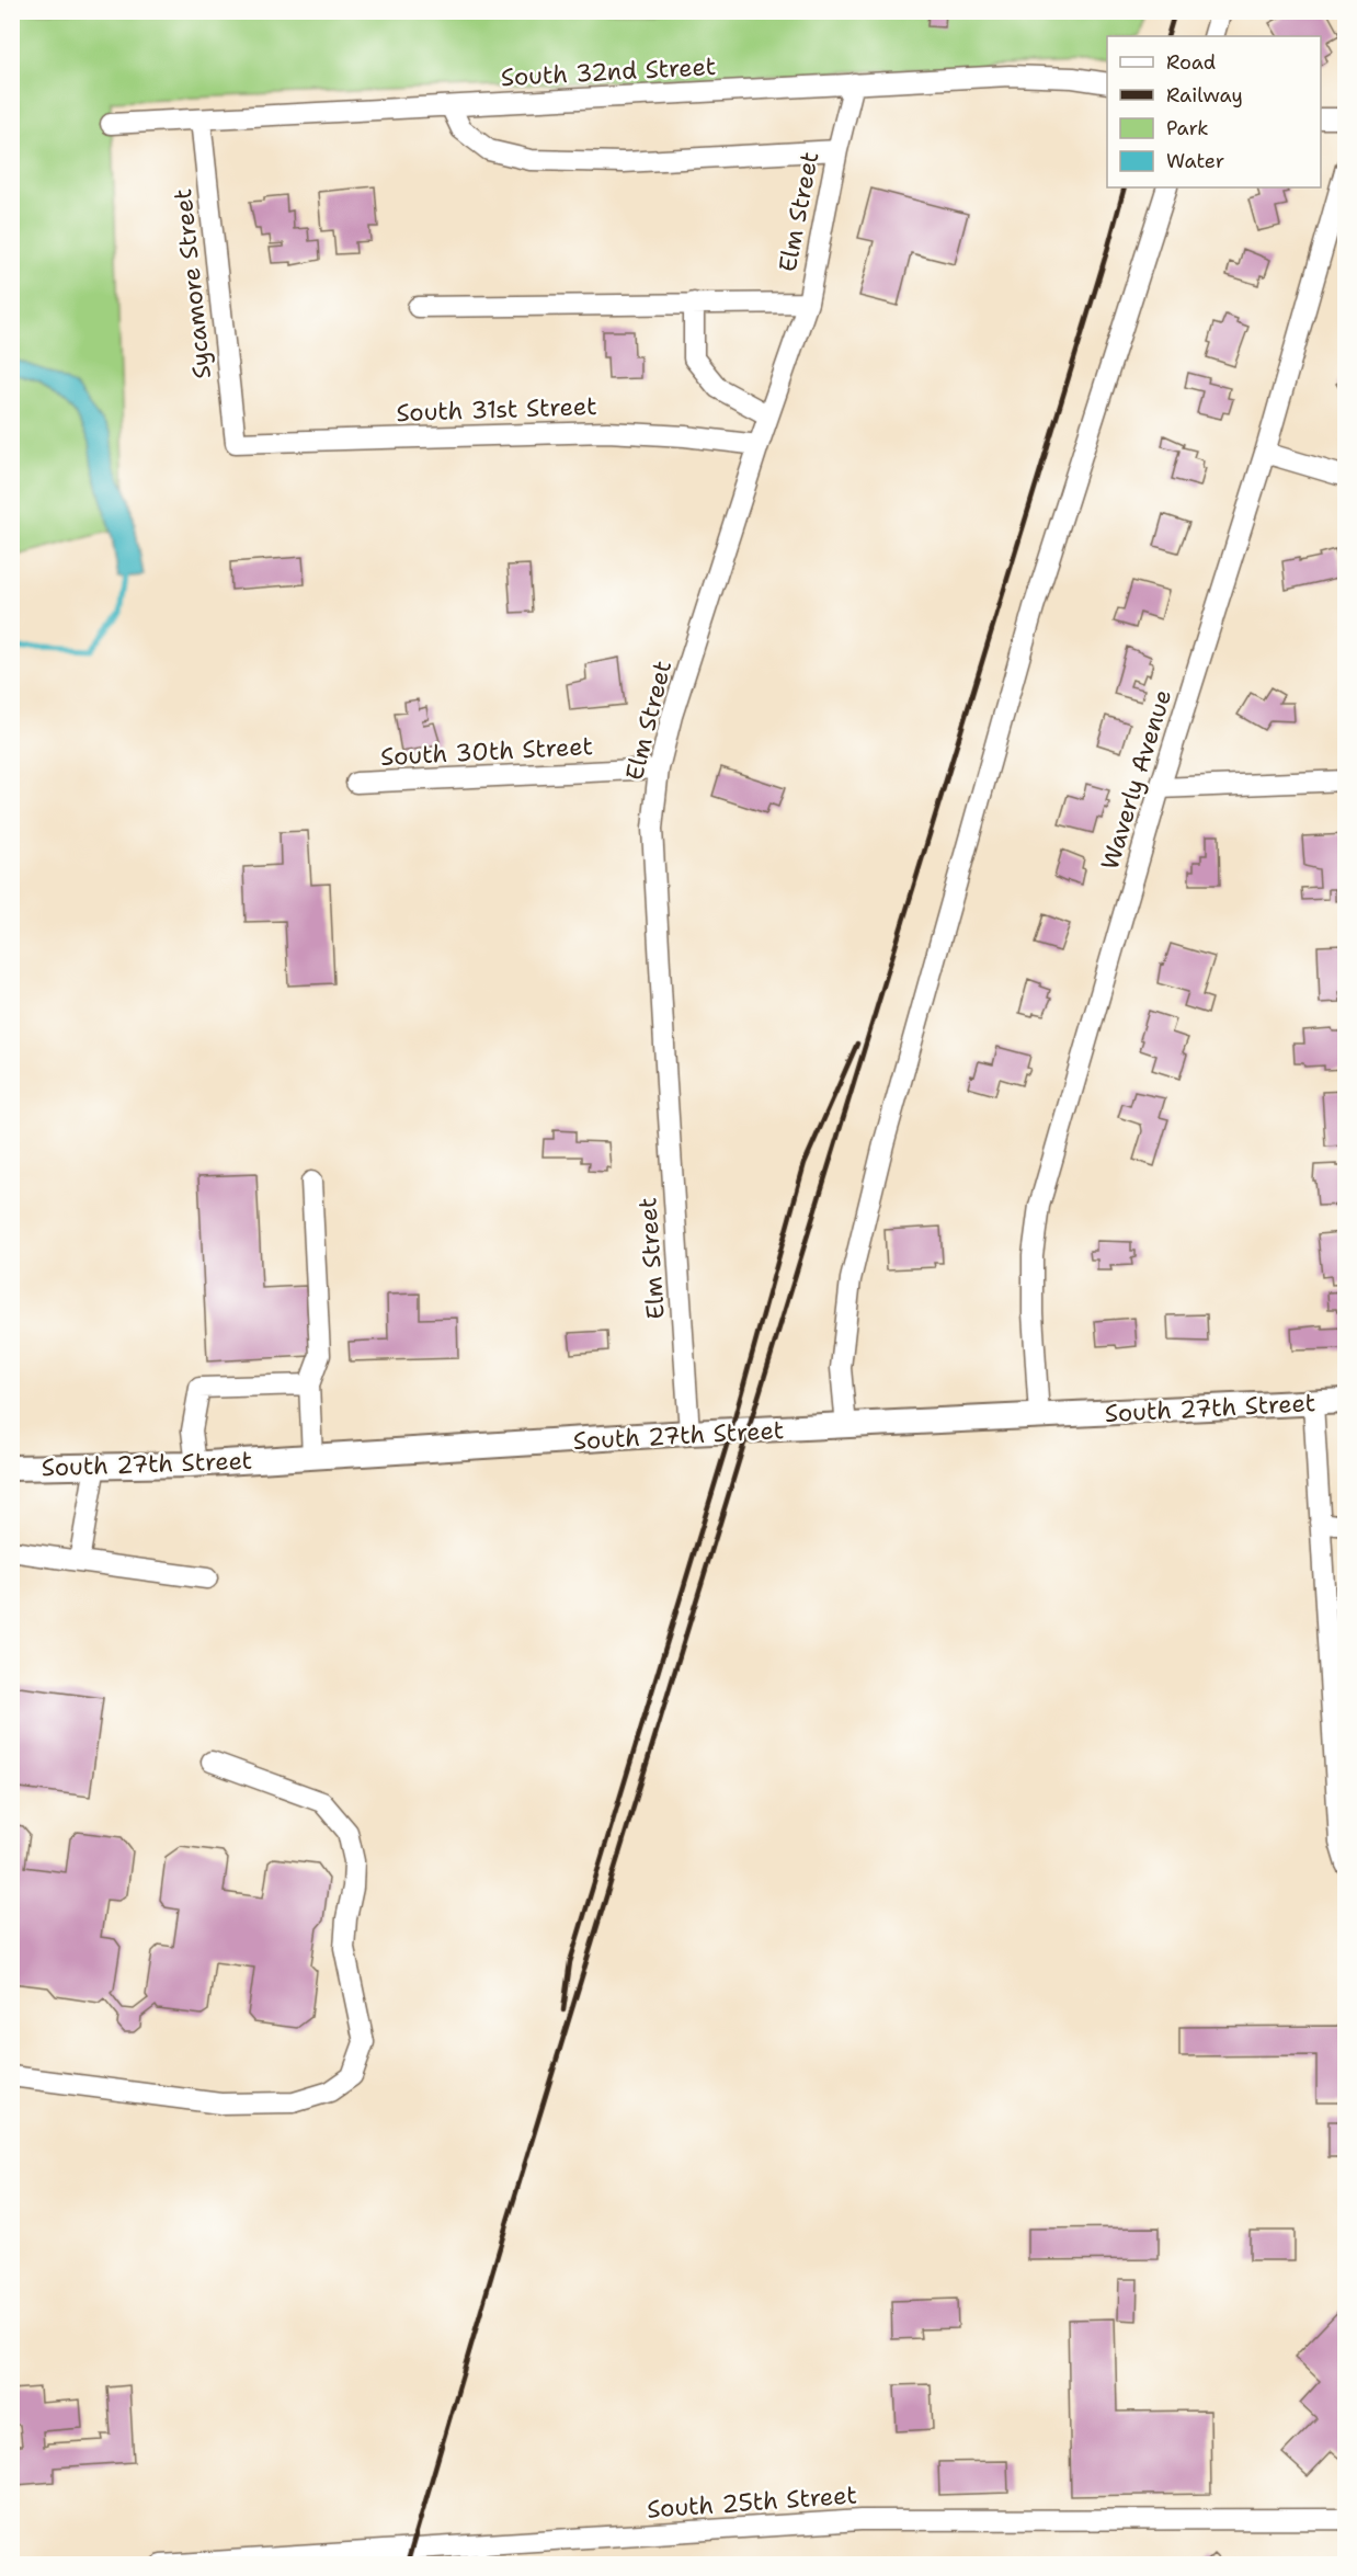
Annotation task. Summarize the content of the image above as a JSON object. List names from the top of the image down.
{
  "streets": {
    "main road": ["South 27th Street"],
    "street": [
      "South 32nd Street",
      "Elm Street",
      "Sycamore Street",
      "South 31st Street",
      "South 30th Street",
      "Waverly Avenue",
      "South 25th Street"
    ]
  },
  "crossings": [
    ["South 32nd Street", "Elm Street"],
    ["South 32nd Street", "Sycamore Street"],
    ["Elm Street", "South 31st Street"],
    ["Elm Street", "South 30th Street"],
    ["Elm Street", "South 27th Street"],
    ["Sycamore Street", "South 31st Street"],
    ["Waverly Avenue", "South 27th Street"]
  ],
  "legend": [
    "Road",
    "Railway",
    "Park",
    "Water"
  ]
}
